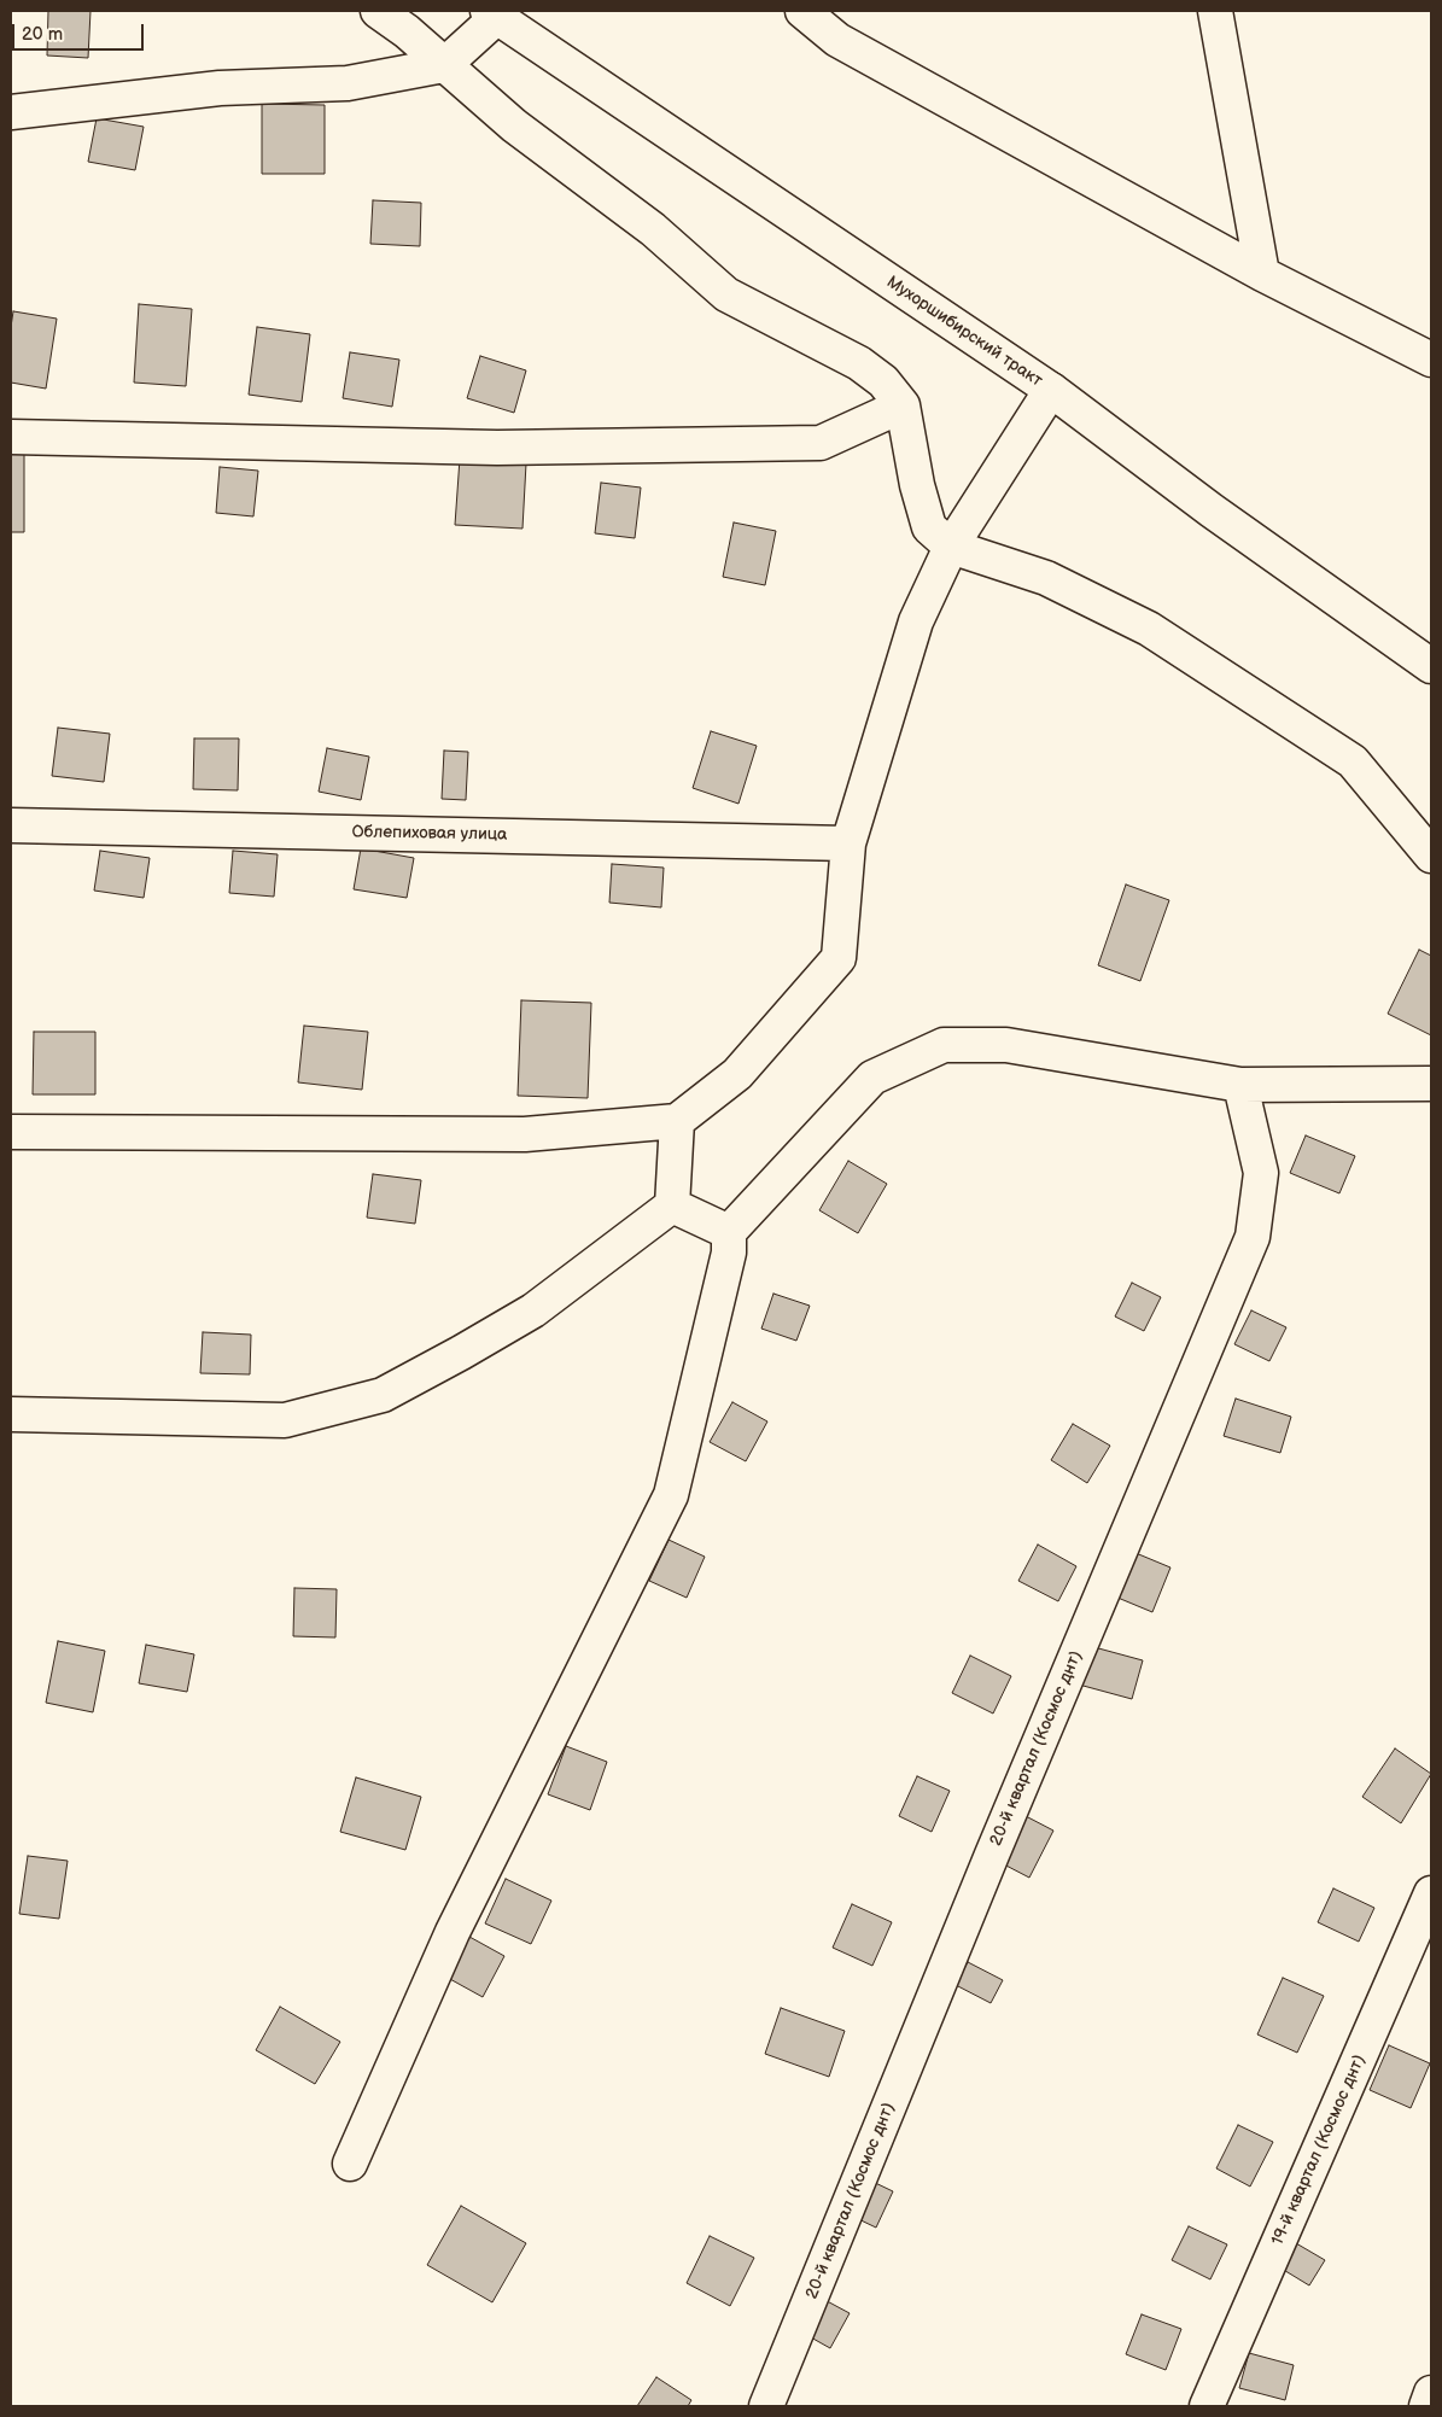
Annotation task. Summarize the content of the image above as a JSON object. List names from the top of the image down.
{
  "streets": {
    "street": [
      "Мухоршибирский тракт",
      "Облепиховая улица",
      "20-й квартал (Космос днт)",
      "19-й квартал (Космос днт)"
    ]
  },
  "scale_bar": "20 m"
}
